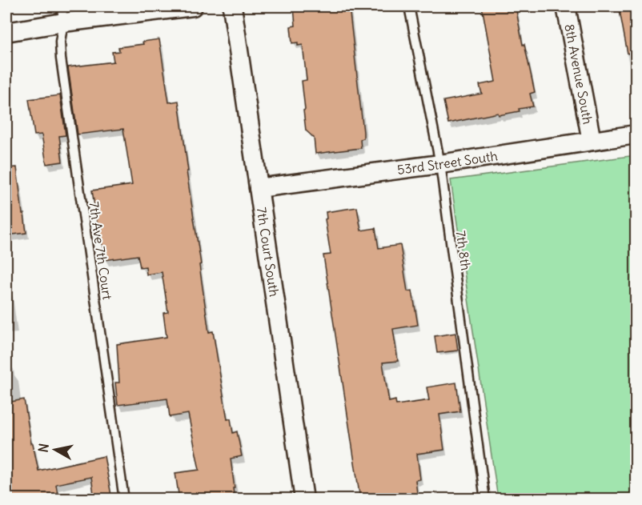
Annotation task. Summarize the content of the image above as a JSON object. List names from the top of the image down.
{
  "streets": {
    "street": ["8th Avenue South", "53rd Street South", "7th Court South"],
    "lane": ["7th Ave 7th Court", "7th 8th"]
  },
  "crossings": [
    ["8th Avenue South", "53rd Street South"],
    ["53rd Street South", "7th 8th"],
    ["53rd Street South", "7th Court South"]
  ],
  "north": "left"
}
